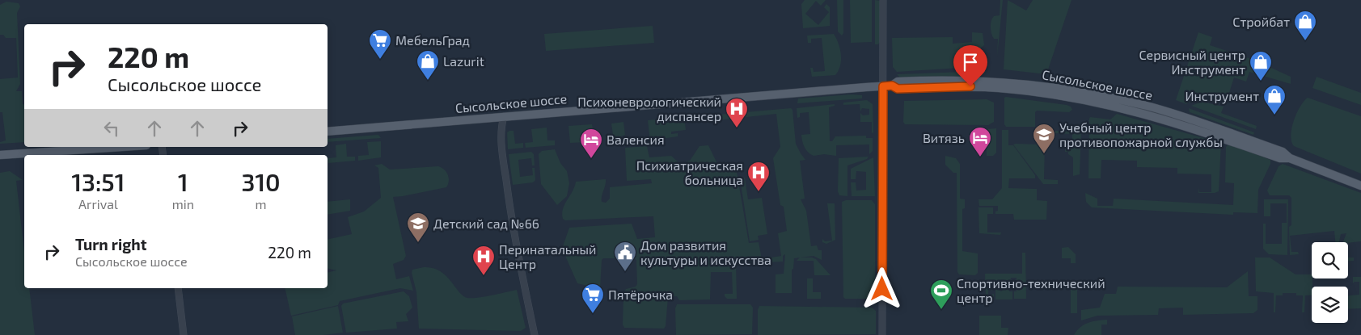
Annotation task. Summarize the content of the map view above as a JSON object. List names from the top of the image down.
{
  "streets": {
    "main road": ["Сысольское шоссе"]
  },
  "places": {
    "shop": [
      "Стройбат",
      "Lazurit",
      "Сервисный центр Инструмент",
      "Инструмент"
    ],
    "supermarket": ["МебельГрад", "Пятёрочка"],
    "hospital": ["Психоневрологический диспансер", "Психиатрическая больница", "Перинатальный Центр"],
    "school or university": ["Учебный центр противопожарной службы", "Детский сад №66"],
    "hotel": ["Витязь", "Валенсия"],
    "public building": ["Дом развития культуры и искусства"],
    "sports": ["Спортивно-технический центр"]
  },
  "page": {
    "turn": ["220 m", "Сысольское шоссе"],
    "eta": [
      "13:51",
      "Arrival",
      "1",
      "min",
      "310",
      "m"
    ],
    "list": [
      {
        "name": "Turn right",
        "note": "Сысольское шоссе",
        "value": "220 m"
      }
    ]
  }
}
